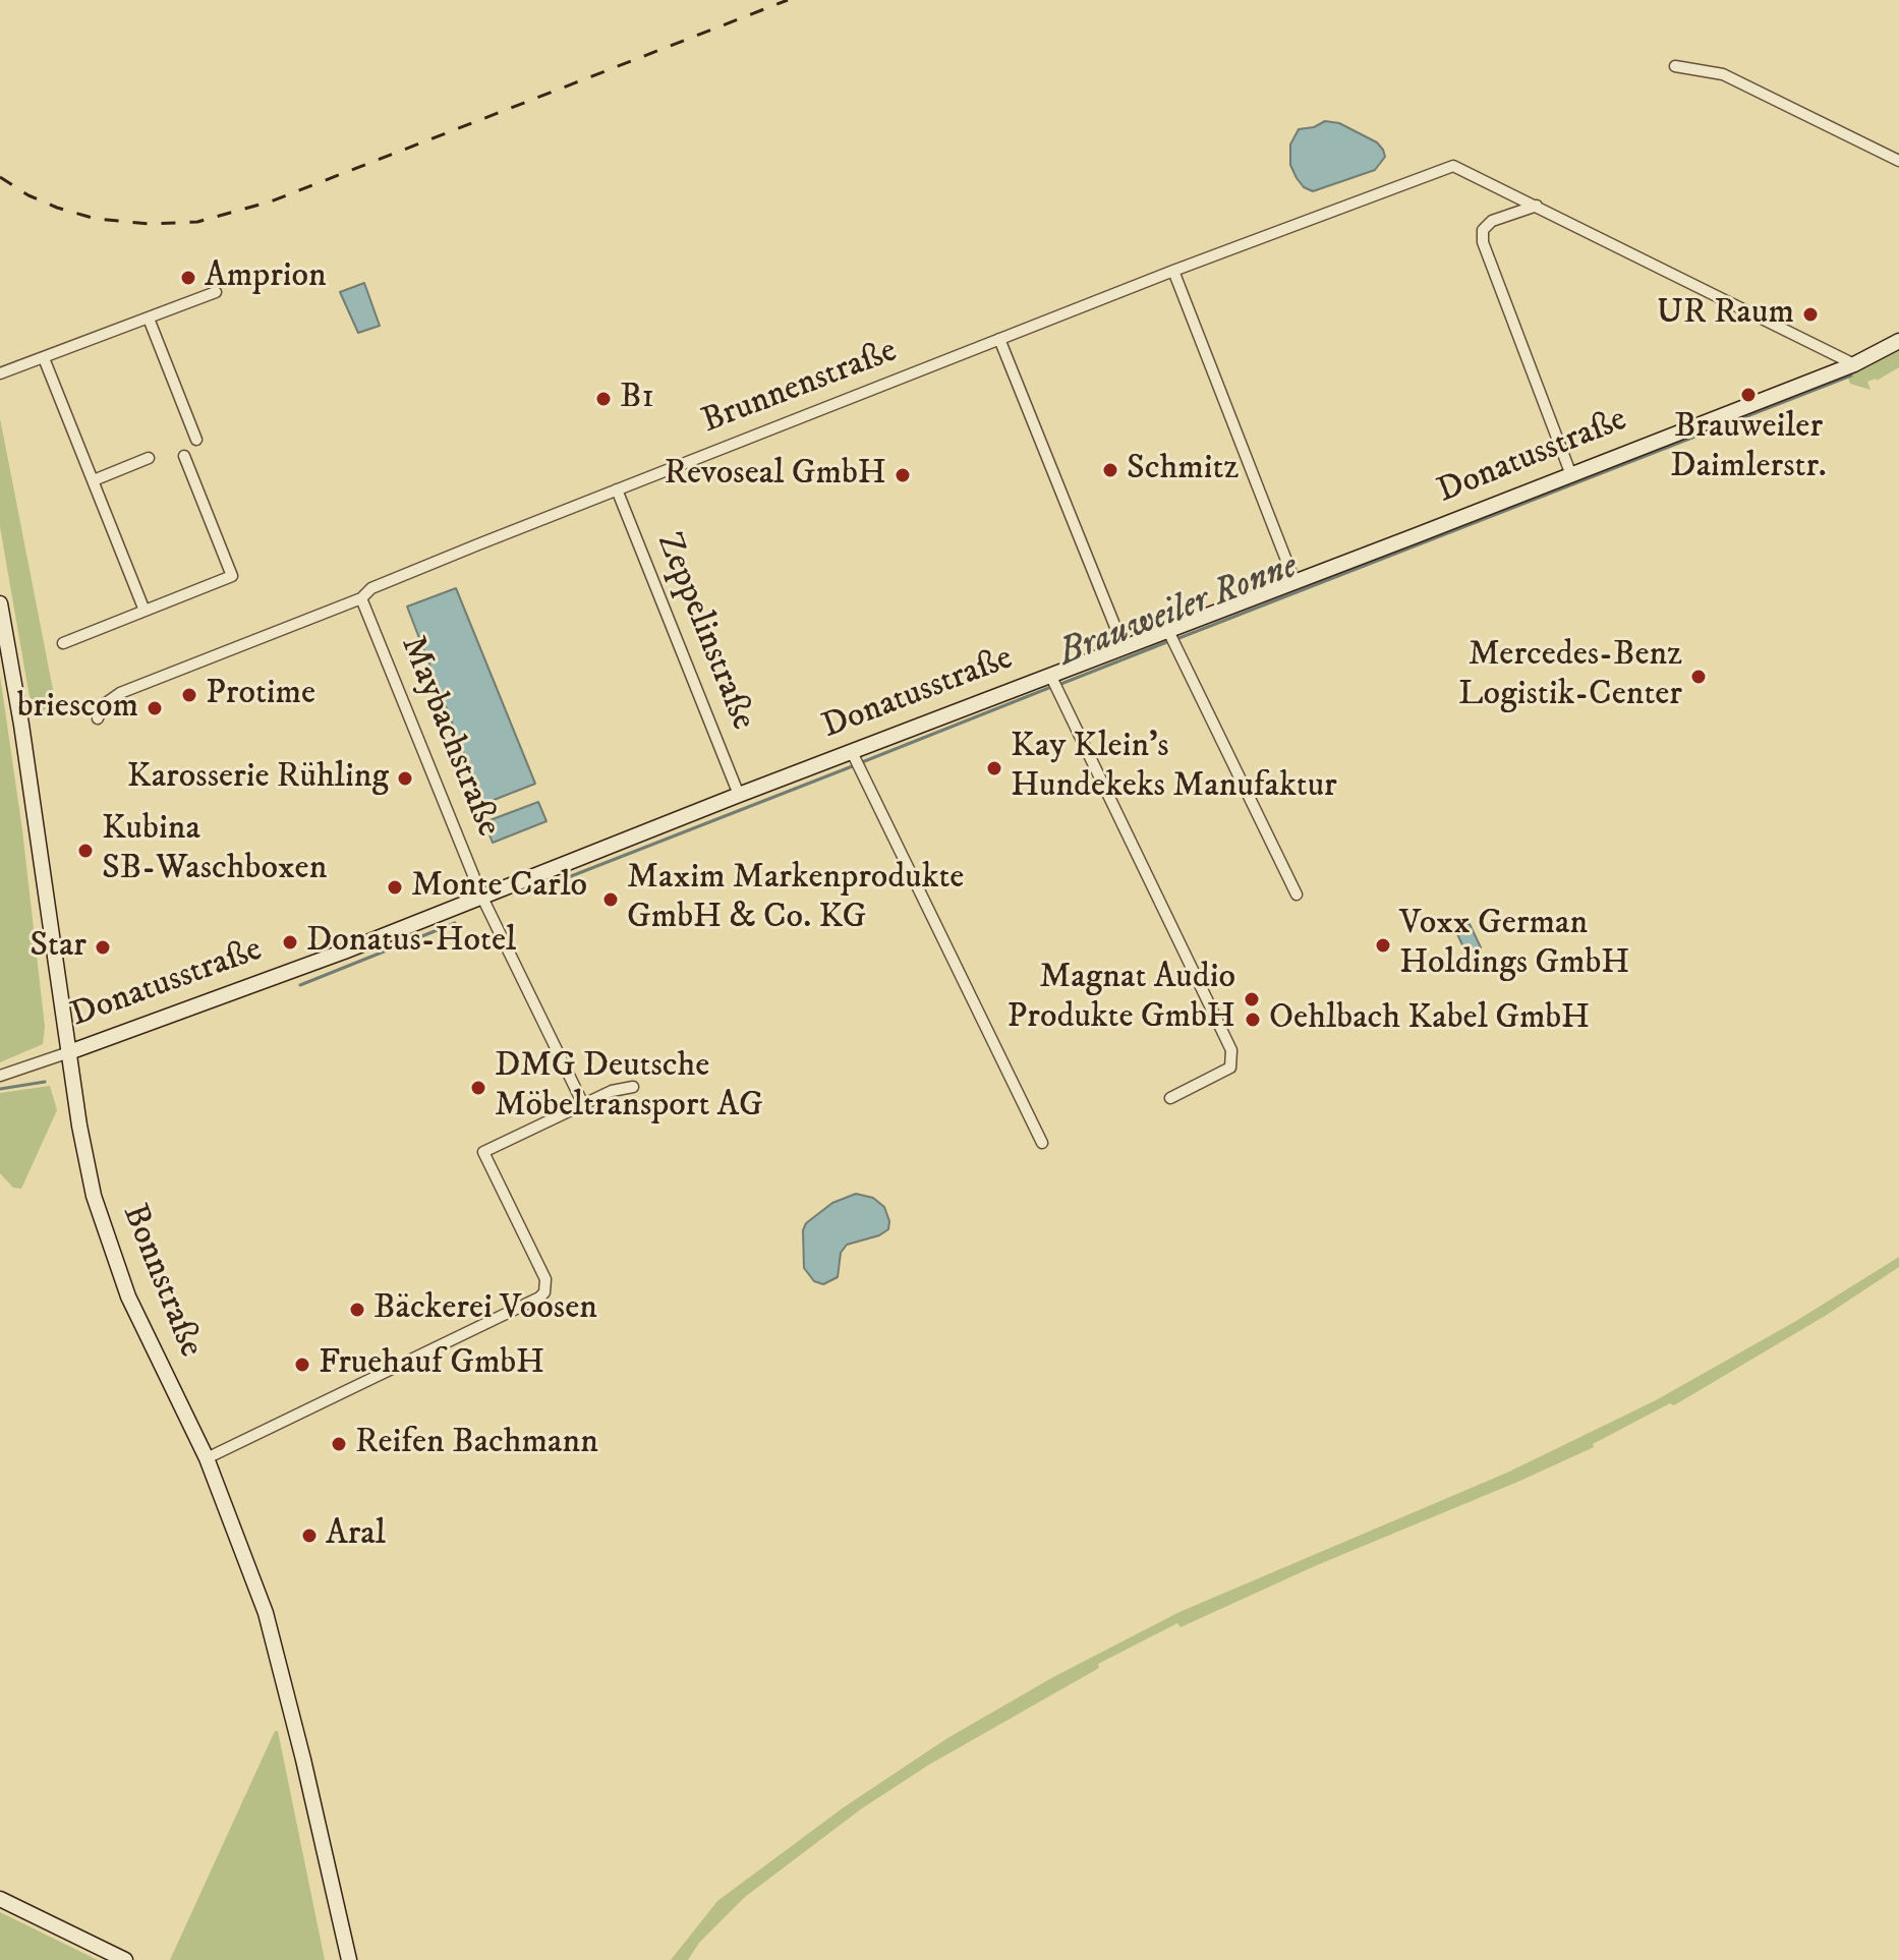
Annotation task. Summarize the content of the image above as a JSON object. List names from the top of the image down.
{
  "streets": {
    "street": [
      "Brunnenstraße",
      "Donatusstraße",
      "Zeppelinstraße",
      "Maybachstraße",
      "Bonnstraße"
    ]
  },
  "crossings": [
    ["Brunnenstraße", "Donatusstraße"],
    ["Brunnenstraße", "Zeppelinstraße"],
    ["Brunnenstraße", "Maybachstraße"],
    ["Donatusstraße", "Zeppelinstraße"],
    ["Donatusstraße", "Maybachstraße"],
    ["Donatusstraße", "Bonnstraße"]
  ],
  "water": ["Brauweiler Ronne"],
  "places": [
    "Amprion",
    "UR Raum",
    "Brauweiler Daimlerstr.",
    "B1",
    "Schmitz",
    "Revoseal GmbH",
    "Mercedes-Benz Logistik-Center",
    "Protime",
    "briescom",
    "Kay Klein's Hundekeks Manufaktur",
    "Karosserie Rühling",
    "Kubina SB-Waschboxen",
    "Monte Carlo",
    "Maxim Markenprodukte GmbH & Co. KG",
    "Donatus-Hotel",
    "Voxx German Holdings GmbH",
    "Star",
    "Magnat Audio Produkte GmbH",
    "Oehlbach Kabel GmbH",
    "DMG Deutsche Möbeltransport AG",
    "Bäckerei Voosen",
    "Fruehauf GmbH",
    "Reifen Bachmann",
    "Aral"
  ]
}
